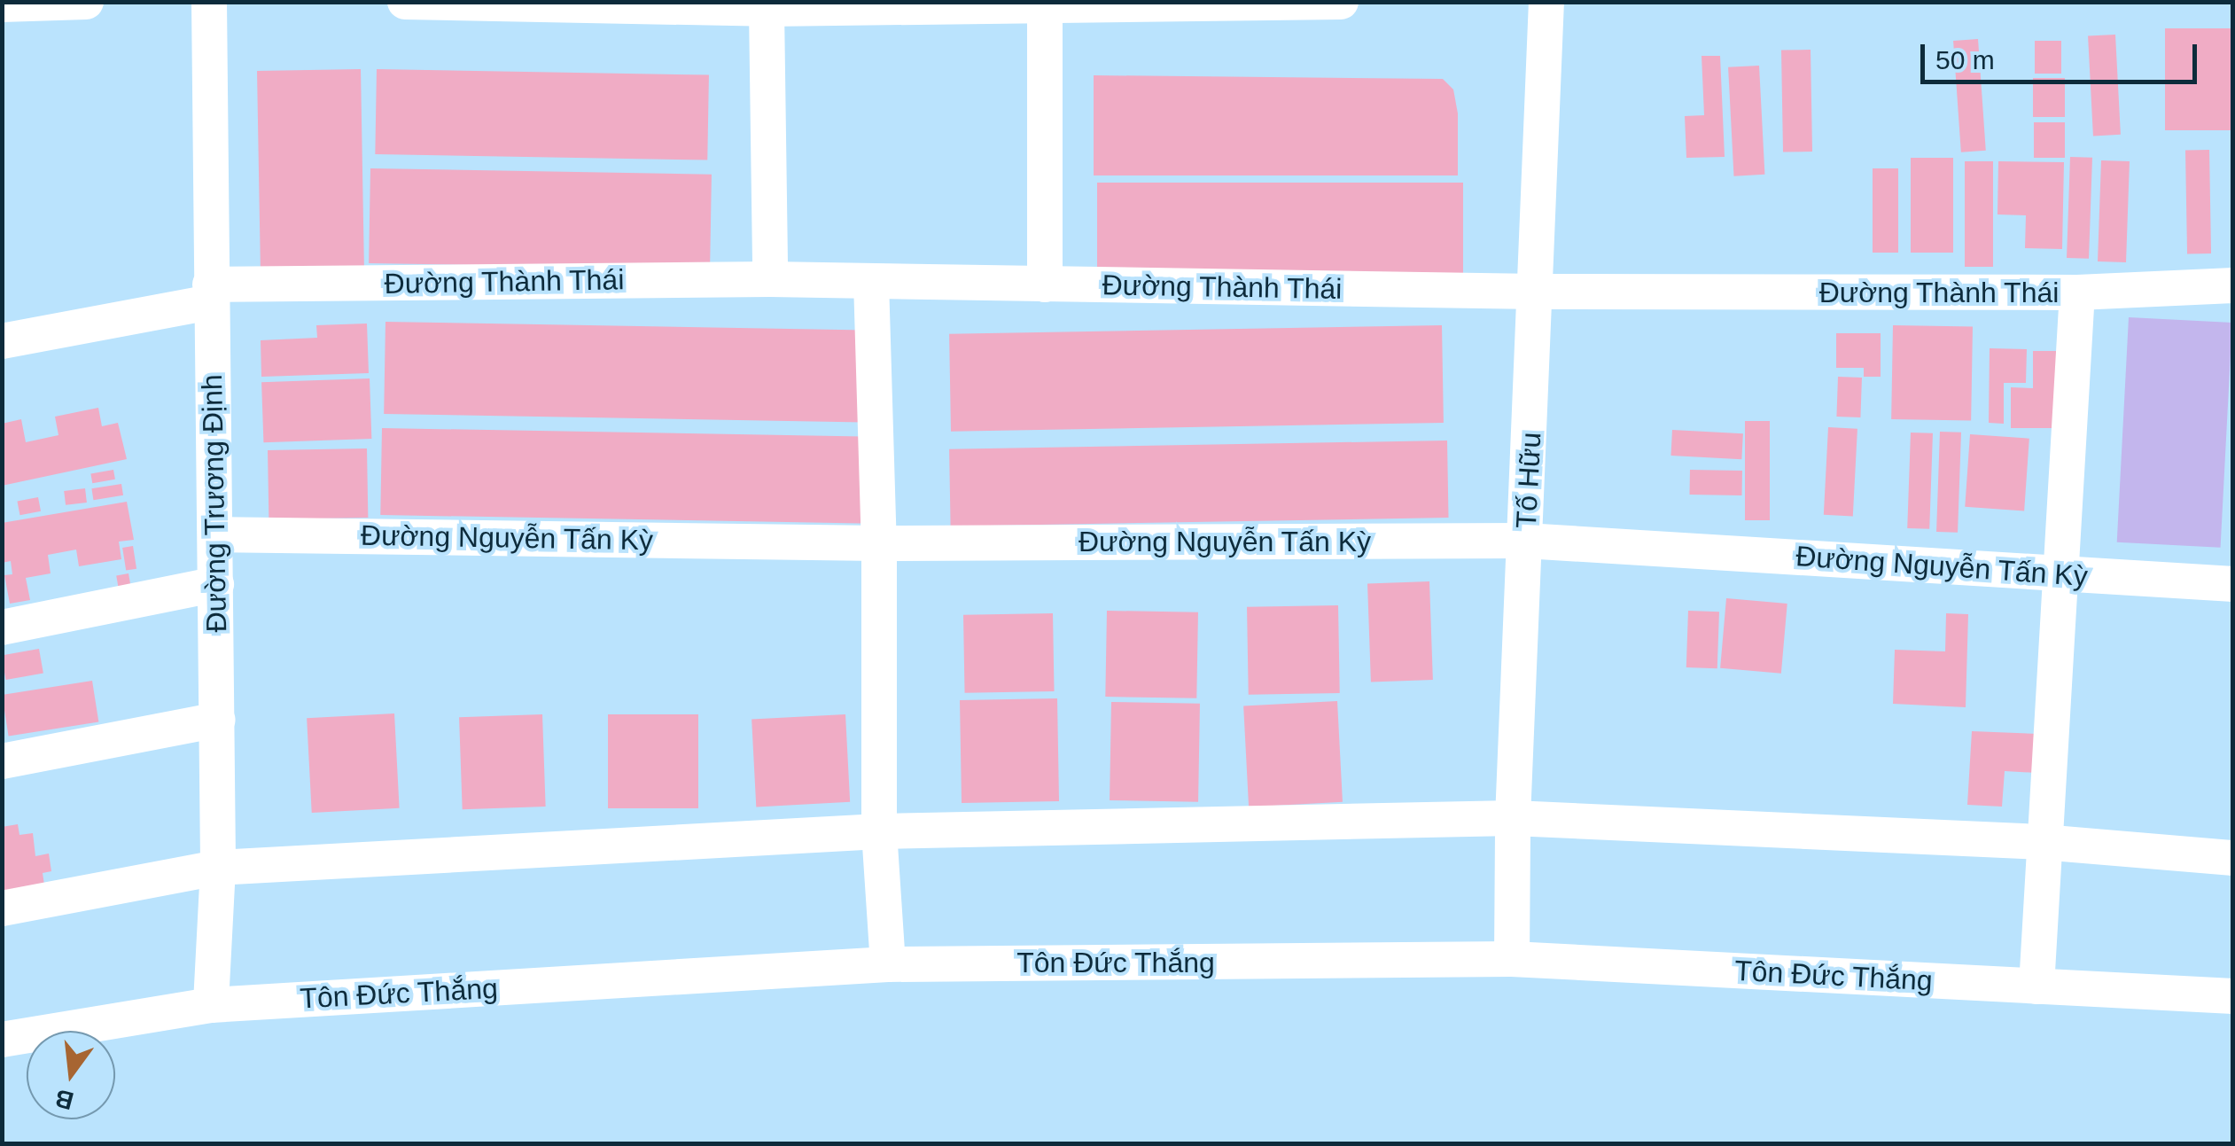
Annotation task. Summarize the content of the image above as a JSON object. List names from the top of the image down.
{
  "streets": {
    "street": [
      "Đường Thành Thái",
      "Tố Hữu",
      "Đường Trương Định",
      "Đường Nguyễn Tấn Kỳ",
      "Tôn Đức Thắng"
    ]
  },
  "crossings": [
    ["Đường Thành Thái", "Tố Hữu"],
    ["Đường Thành Thái", "Đường Trương Định"],
    ["Tố Hữu", "Đường Nguyễn Tấn Kỳ"],
    ["Tố Hữu", "Tôn Đức Thắng"],
    ["Đường Trương Định", "Đường Nguyễn Tấn Kỳ"],
    ["Đường Trương Định", "Tôn Đức Thắng"]
  ],
  "scale_bar": "50 m",
  "north": "bottom"
}
